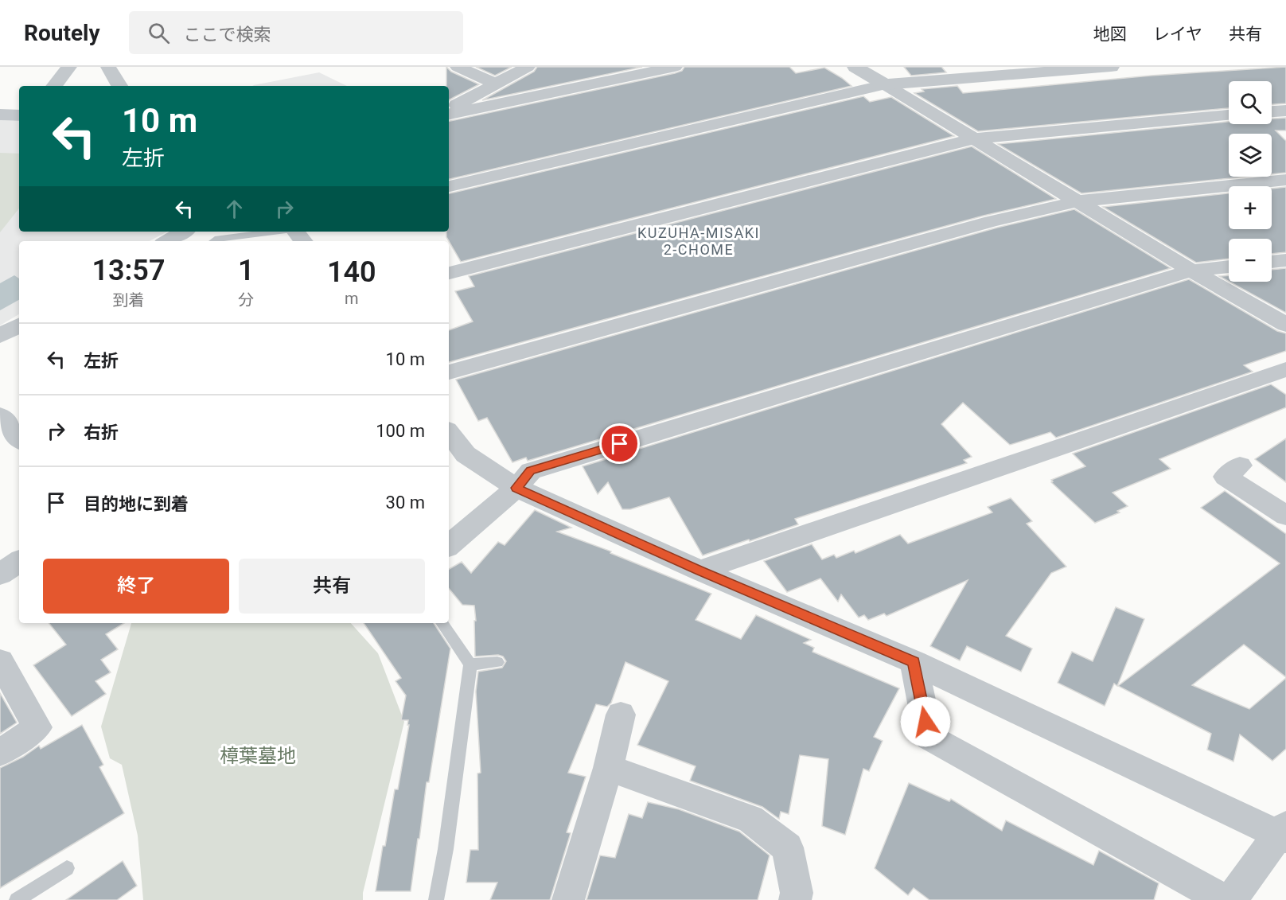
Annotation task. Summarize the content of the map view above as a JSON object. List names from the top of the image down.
{
  "districts": ["KUZUHA-MISAKI 2-CHOME"],
  "parks": ["樟葉墓地"],
  "page": {
    "header": "Routely",
    "search": "ここで検索",
    "nav": ["地図", "レイヤ", "共有"],
    "map_buttons": ["+", "−"],
    "turn": ["10 m", "左折"],
    "eta": [
      "13:57",
      "到着",
      "1",
      "分",
      "140",
      "m"
    ],
    "list": [
      {
        "name": "左折",
        "value": "10 m"
      },
      {
        "name": "右折",
        "value": "100 m"
      },
      {
        "name": "目的地に到着",
        "value": "30 m"
      }
    ],
    "buttons": ["終了", "共有"]
  }
}
